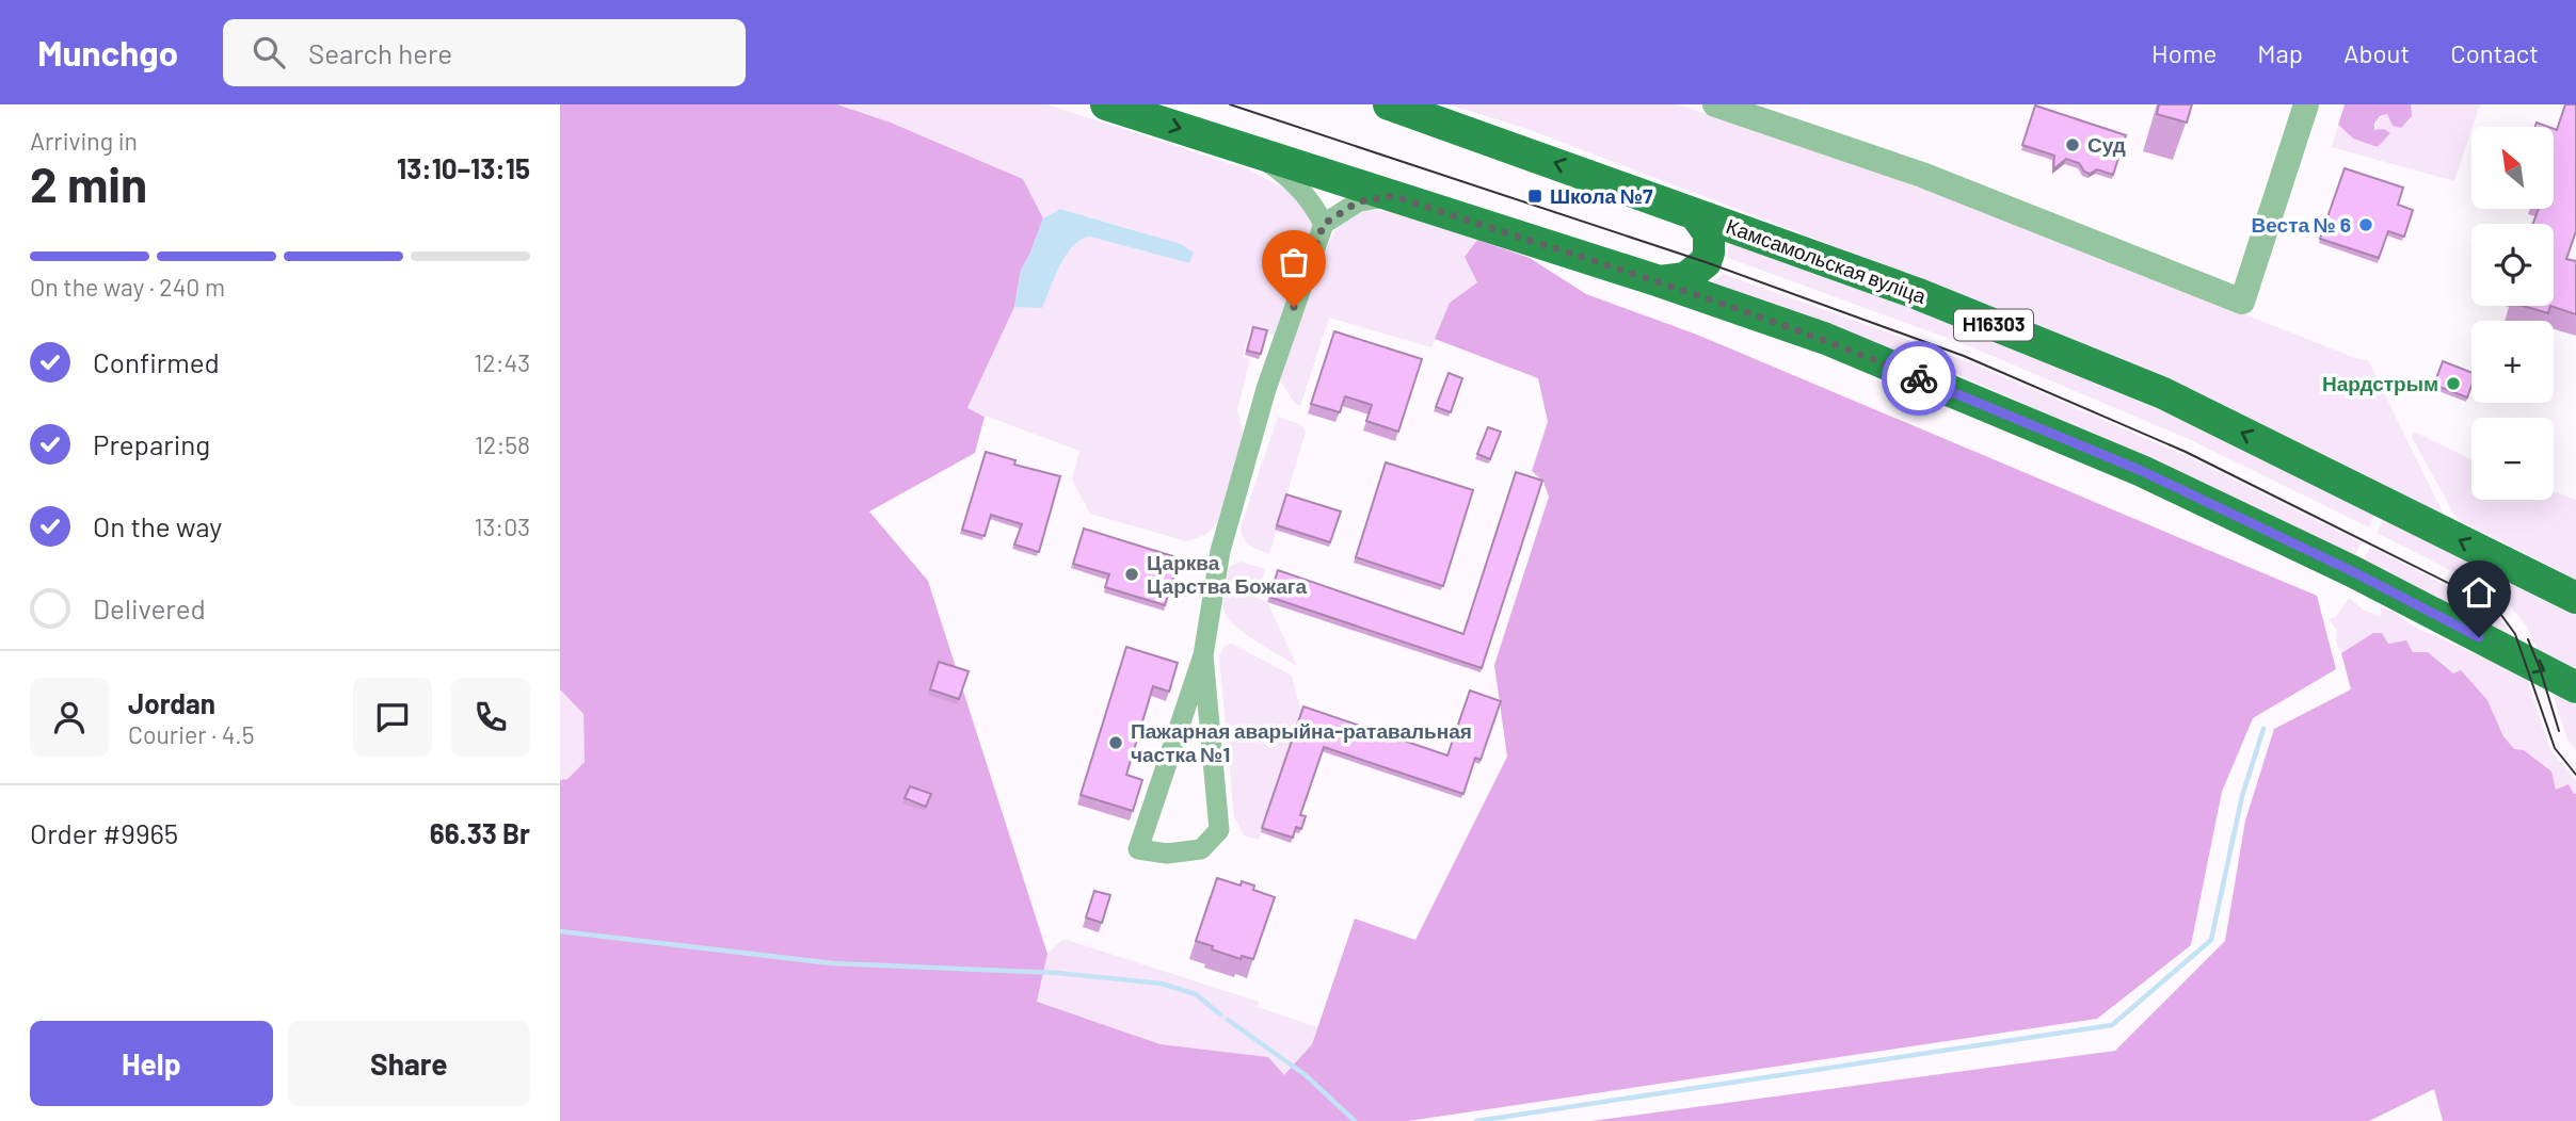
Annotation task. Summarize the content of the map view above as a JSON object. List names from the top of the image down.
{
  "streets": {
    "main road": ["Камсамольская вуліца", "Н16303"]
  },
  "places": {
    "other": [
      "Суд",
      "Веста № 6",
      "Нардстрым",
      "Царква Царства Божага",
      "Пажарная аварыйна-ратавальная частка №1"
    ],
    "transit": ["Школа №7"]
  },
  "north": "top left",
  "page": {
    "header": "Munchgo",
    "search": "Search here",
    "nav": [
      "Home",
      "Map",
      "About",
      "Contact"
    ],
    "heading": ["2 min", "Arriving in", "13:10–13:15"],
    "panel": [
      "Jordan",
      "Courier · 4.5",
      "Order #9965",
      "66.33 Br"
    ],
    "map_buttons": ["+", "−"],
    "bar": "On the way · 240 m",
    "list": [
      ["Confirmed", "12:43"],
      ["Preparing", "12:58"],
      ["On the way", "13:03"],
      "Delivered"
    ],
    "buttons": ["Help", "Share"]
  }
}
